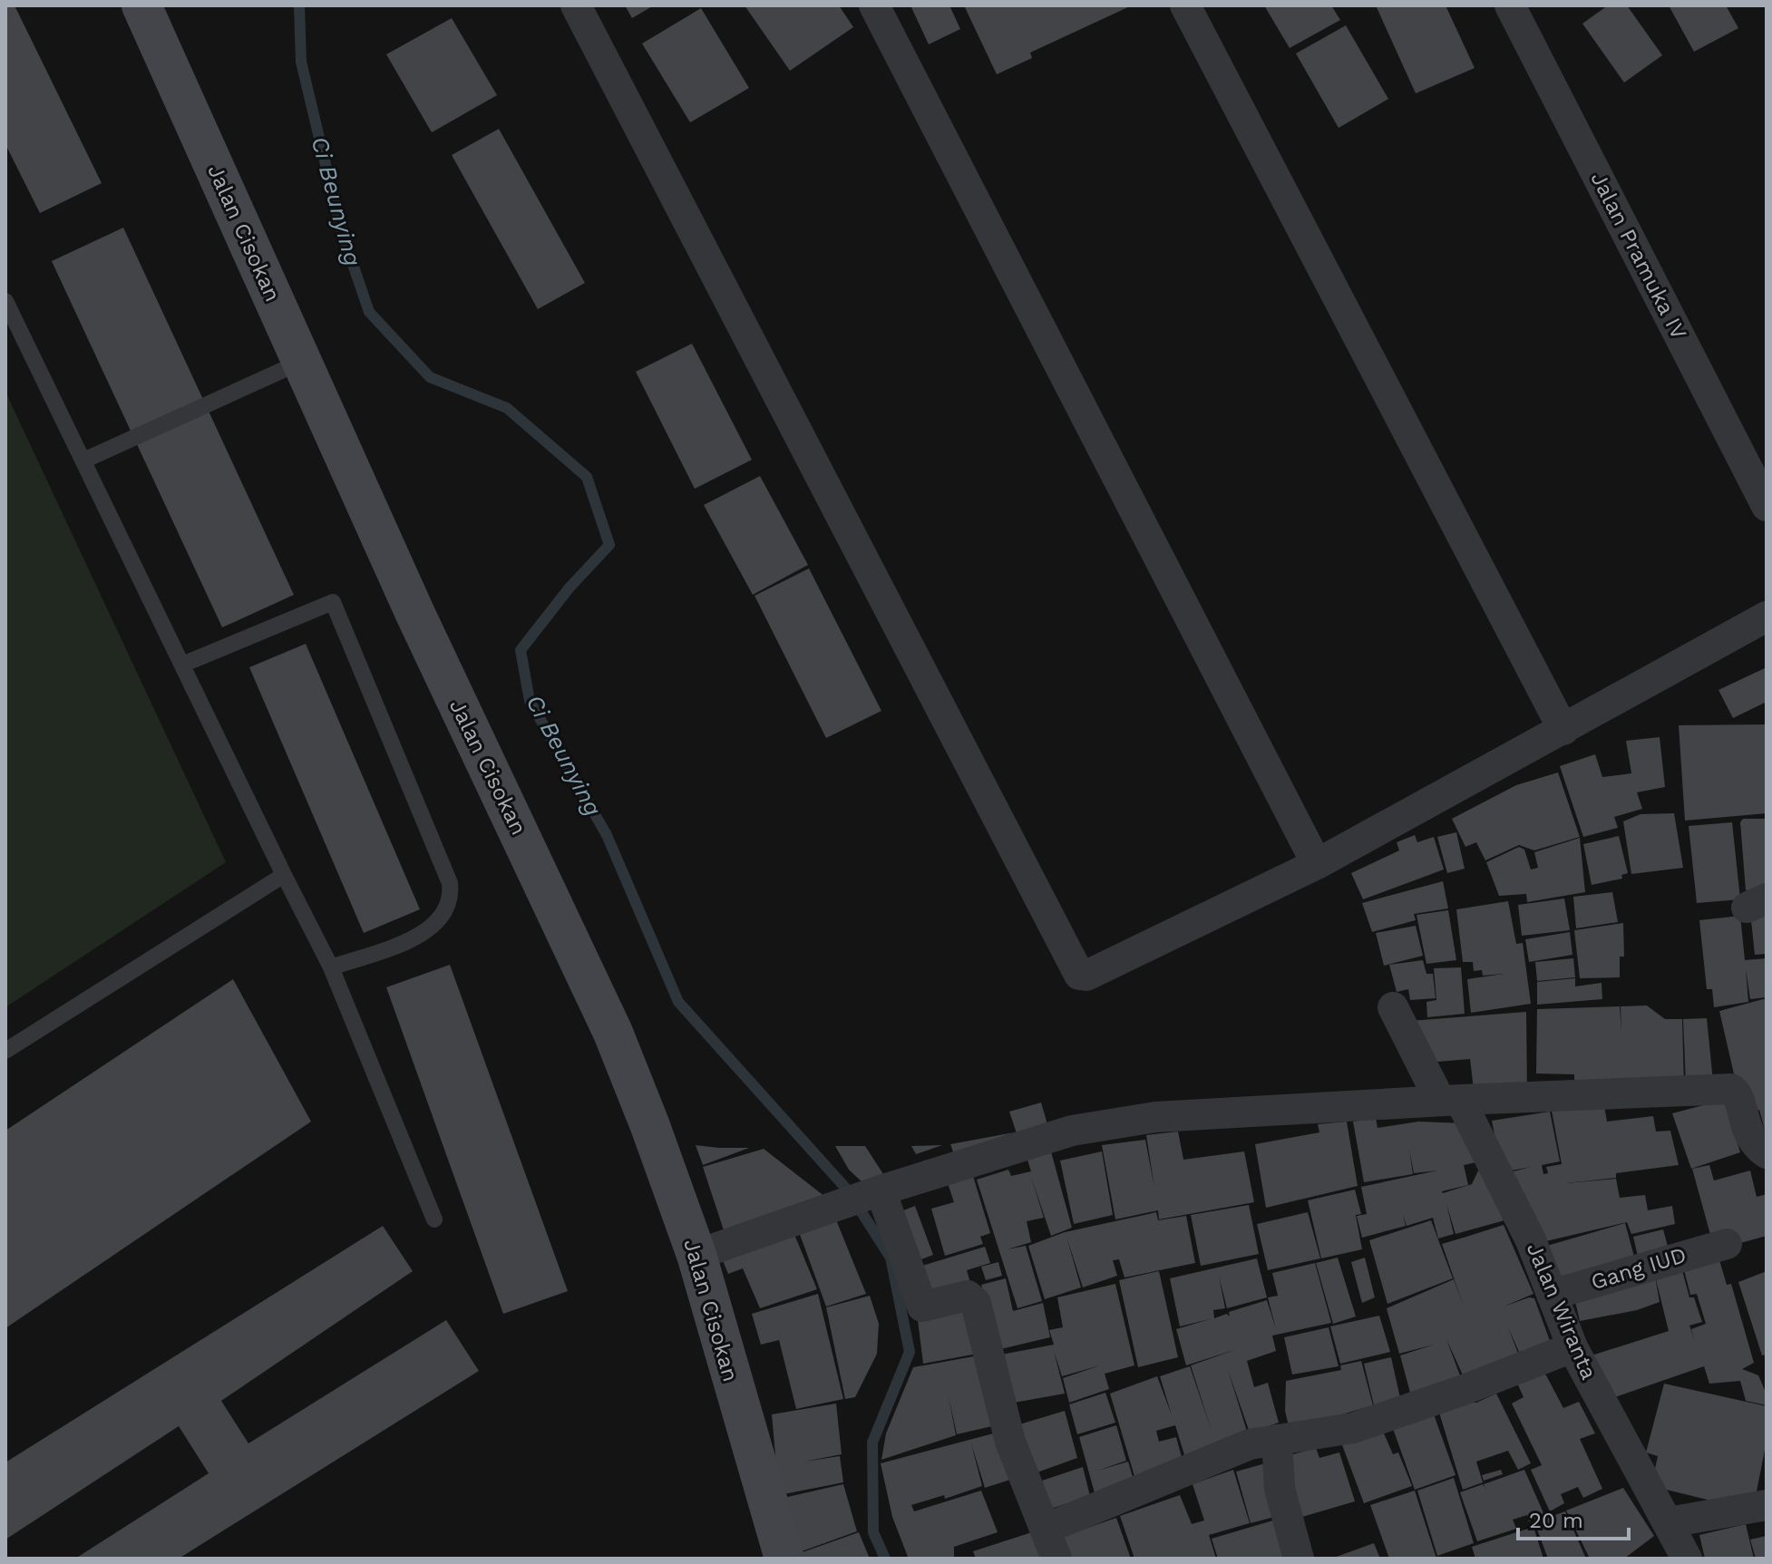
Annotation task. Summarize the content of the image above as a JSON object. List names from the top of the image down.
{
  "streets": {
    "street": [
      "Jalan Cisokan",
      "Jalan Pramuka IV",
      "Gang IUD",
      "Jalan Wiranta"
    ]
  },
  "crossings": [
    ["Gang IUD", "Jalan Wiranta"]
  ],
  "water": ["Ci Beunying"],
  "scale_bar": "20 m"
}
